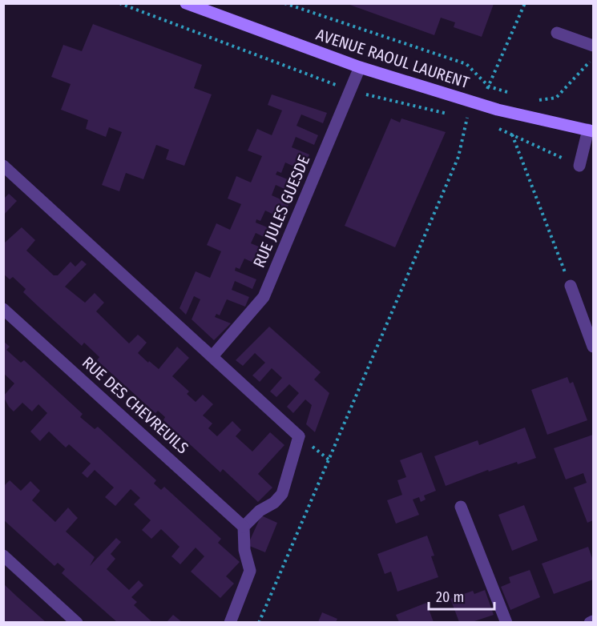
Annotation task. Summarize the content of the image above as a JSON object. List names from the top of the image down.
{
  "streets": {
    "main road": ["AVENUE RAOUL LAURENT"],
    "street": ["RUE JULES GUESDE", "RUE DES CHEVREUILS"]
  },
  "crossings": [
    ["AVENUE RAOUL LAURENT", "RUE JULES GUESDE"]
  ],
  "scale_bar": "20 m"
}
